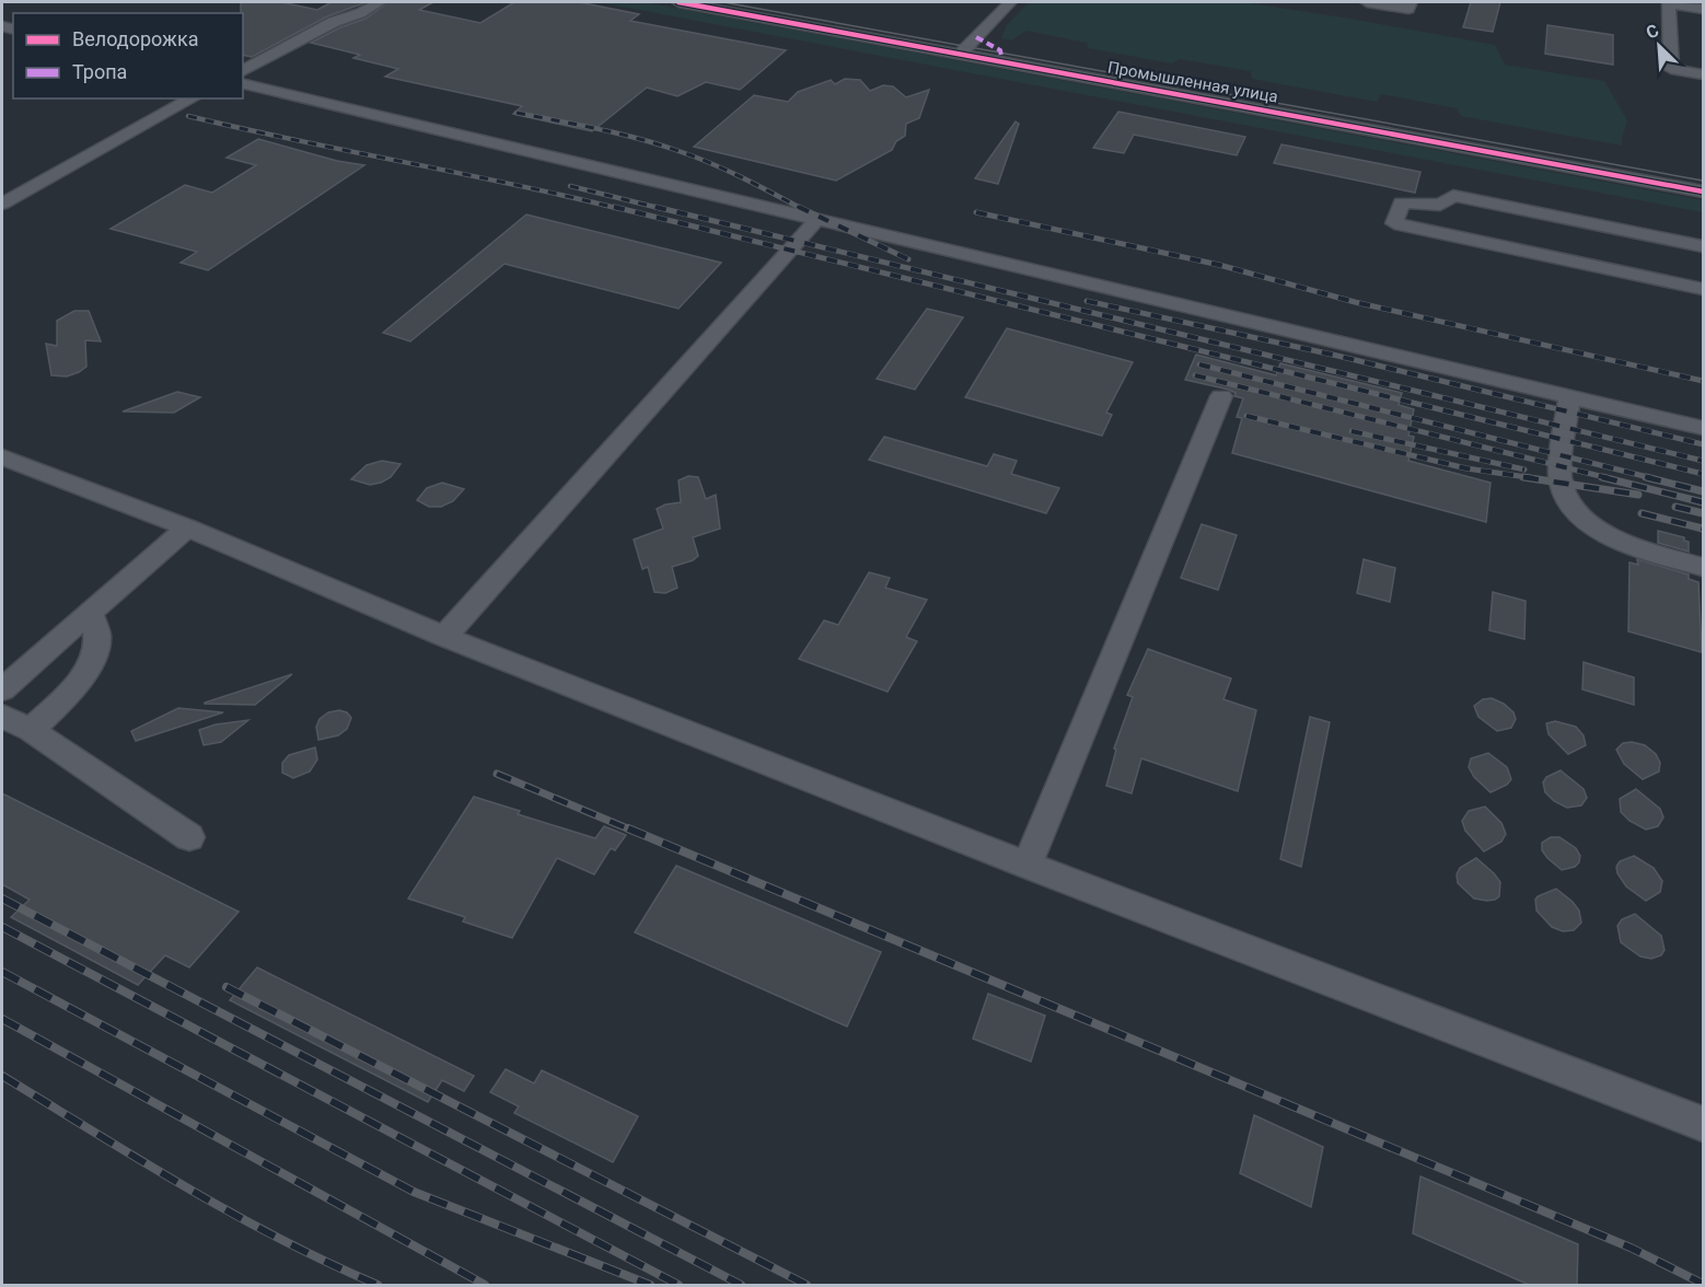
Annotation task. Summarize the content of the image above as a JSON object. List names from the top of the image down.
{
  "streets": {
    "street": ["Промышленная улица"]
  },
  "legend": ["Велодорожка", "Тропа"],
  "north": "top left"
}
